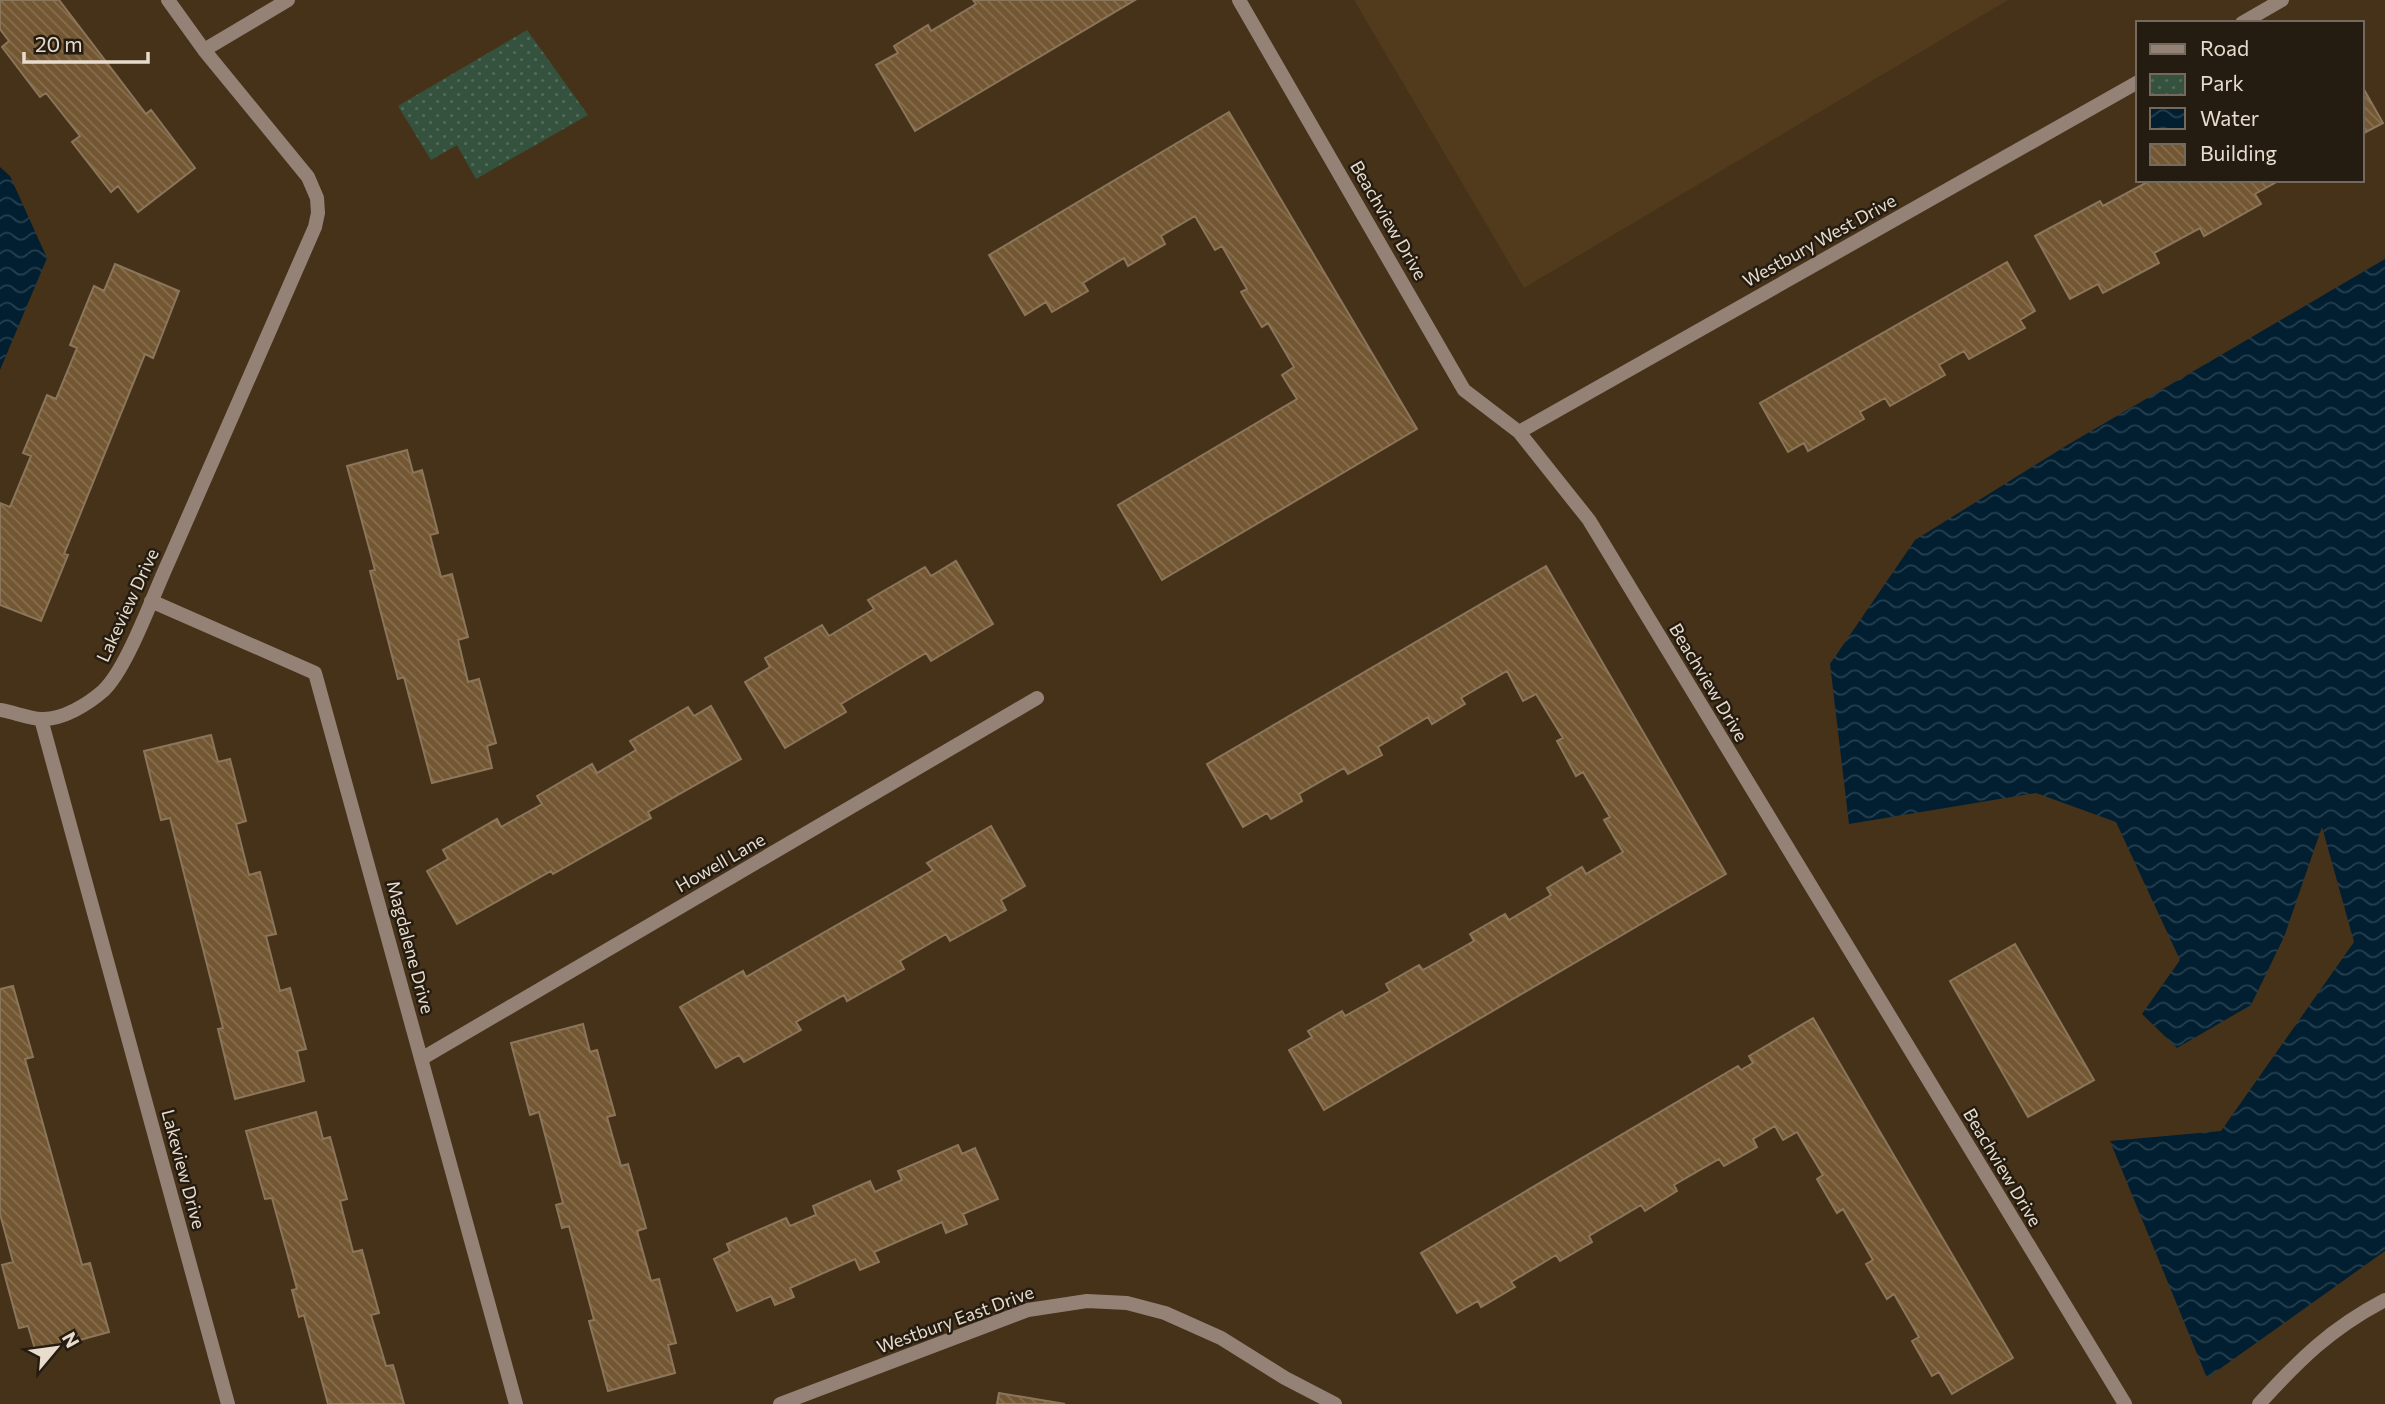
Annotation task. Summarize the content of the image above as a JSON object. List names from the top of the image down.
{
  "streets": {
    "street": [
      "Beachview Drive",
      "Westbury West Drive",
      "Lakeview Drive",
      "Howell Lane",
      "Magdalene Drive",
      "Westbury East Drive"
    ]
  },
  "crossings": [
    ["Beachview Drive", "Westbury West Drive"],
    ["Lakeview Drive", "Magdalene Drive"],
    ["Howell Lane", "Magdalene Drive"]
  ],
  "legend": [
    "Road",
    "Park",
    "Water",
    "Building"
  ],
  "scale_bar": "20 m",
  "north": "top right"
}
